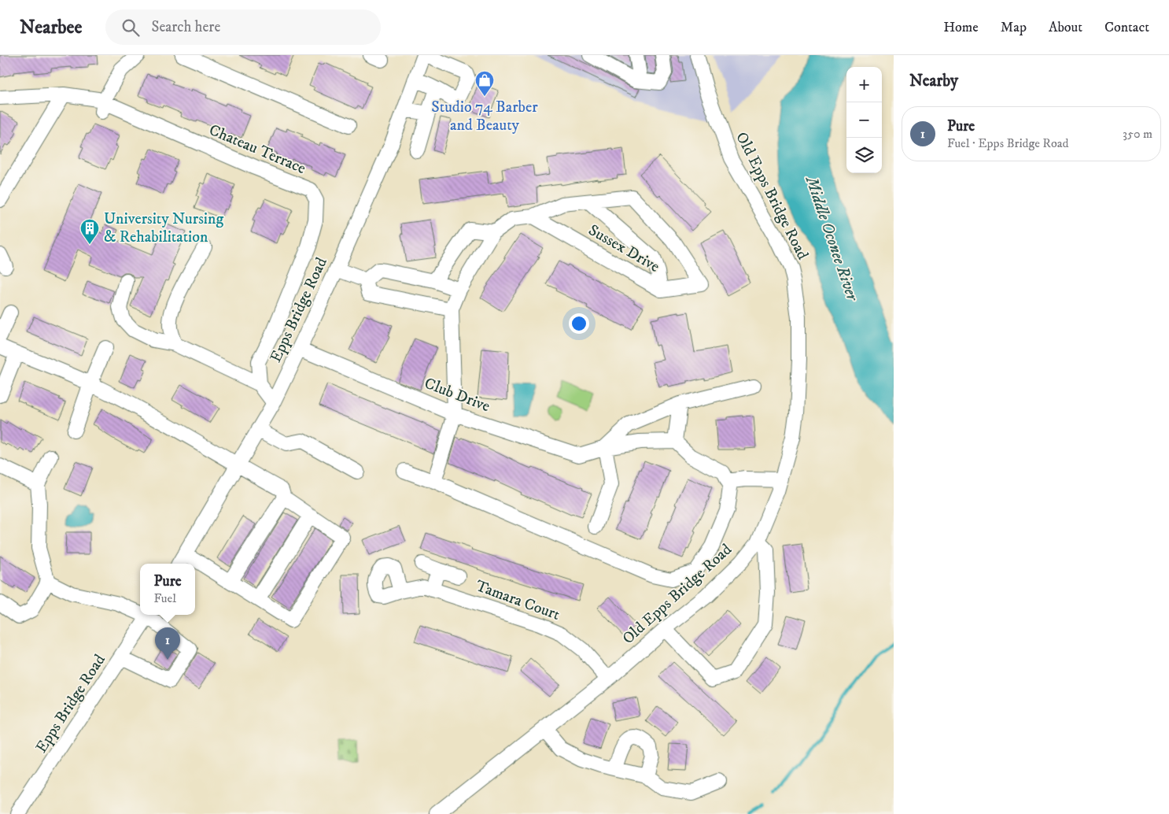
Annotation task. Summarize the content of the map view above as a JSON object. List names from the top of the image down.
{
  "streets": {
    "street": [
      "Chateau Terrace",
      "Old Epps Bridge Road",
      "Sussex Drive",
      "Epps Bridge Road",
      "Club Drive",
      "Tamara Court"
    ]
  },
  "crossings": [
    ["Old Epps Bridge Road", "Tamara Court"],
    ["Epps Bridge Road", "Club Drive"]
  ],
  "water": ["Middle Oconee River"],
  "places": {
    "shop": ["Studio 74 Barber and Beauty"],
    "building": ["University Nursing & Rehabilitation"]
  },
  "page": {
    "header": "Nearbee",
    "search": "Search here",
    "nav": [
      "Home",
      "Map",
      "About",
      "Contact"
    ],
    "heading": "Nearby",
    "map_buttons": ["+", "−"],
    "list": [
      {
        "mark": "1",
        "name": "Pure",
        "note": "Fuel · Epps Bridge Road",
        "value": "350 m"
      }
    ],
    "popup": ["Pure", "Fuel"],
    "pins": "1"
  }
}
